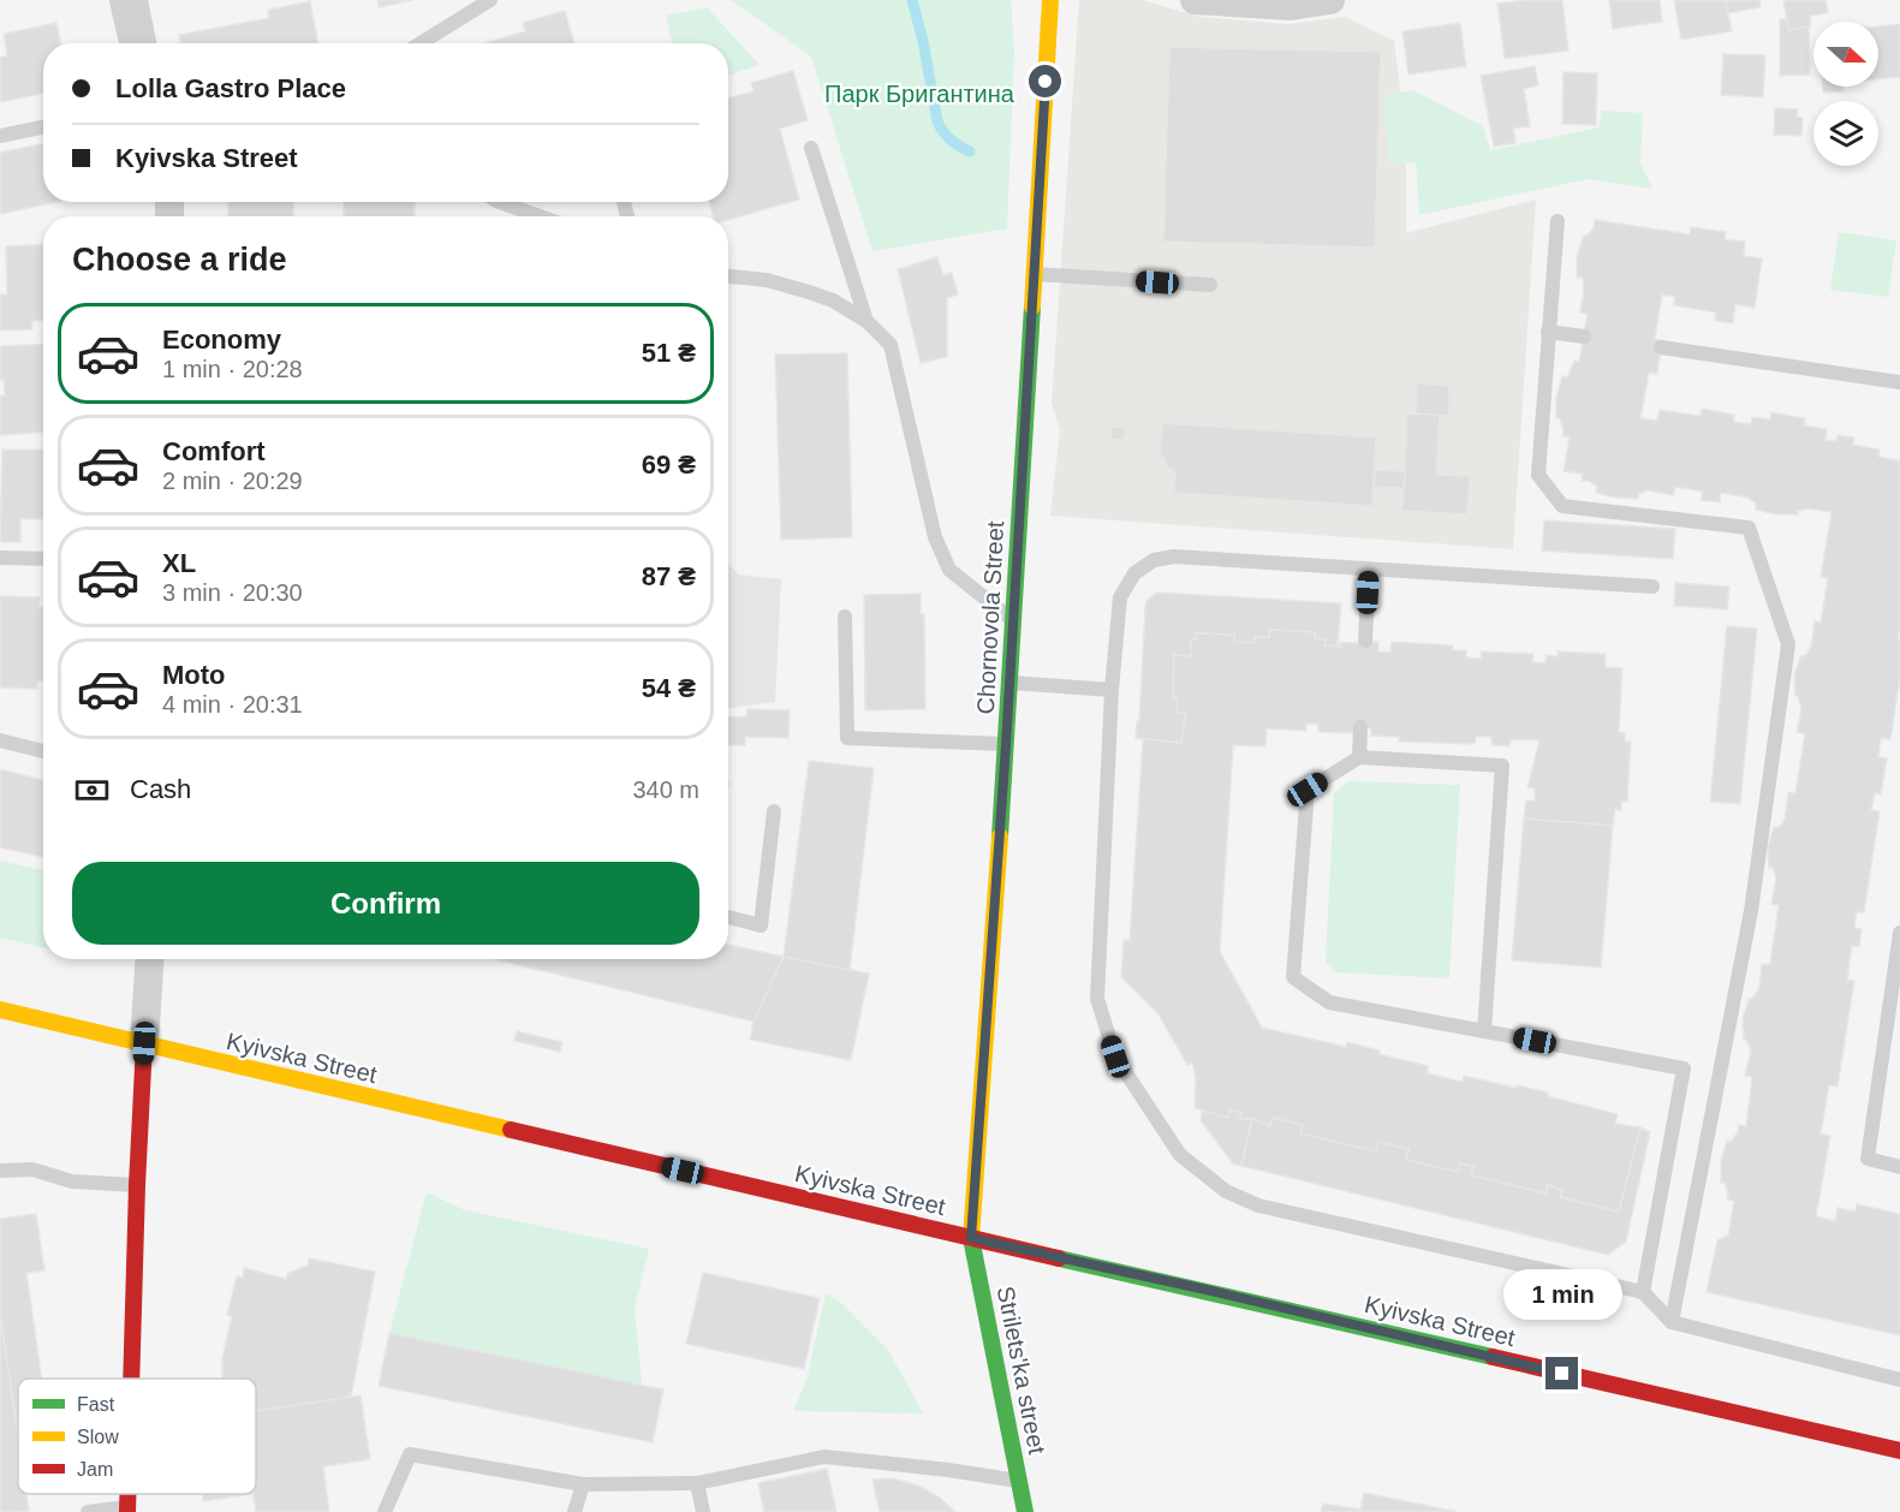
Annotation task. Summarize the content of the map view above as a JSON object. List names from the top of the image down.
{
  "streets": {
    "main road": ["Chornovola Street", "Kyivska Street", "Strilets'ka street"]
  },
  "crossings": [
    ["Chornovola Street", "Kyivska Street"],
    ["Chornovola Street", "Strilets'ka street"],
    ["Kyivska Street", "Strilets'ka street"]
  ],
  "parks": ["Парк Бригантина"],
  "legend": ["Fast", "Slow", "Jam"],
  "north": "right",
  "page": {
    "banner": ["Lolla Gastro Place", "Kyivska Street"],
    "heading": "Choose a ride",
    "list": [
      {
        "name": "Economy",
        "note": "1 min · 20:28",
        "value": "51 ₴"
      },
      {
        "name": "Comfort",
        "note": "2 min · 20:29",
        "value": "69 ₴"
      },
      {
        "name": "XL",
        "note": "3 min · 20:30",
        "value": "87 ₴"
      },
      {
        "name": "Moto",
        "note": "4 min · 20:31",
        "value": "54 ₴"
      }
    ],
    "pay": ["Cash", "340 m"],
    "buttons": "Confirm",
    "bubble": "1 min"
  }
}
